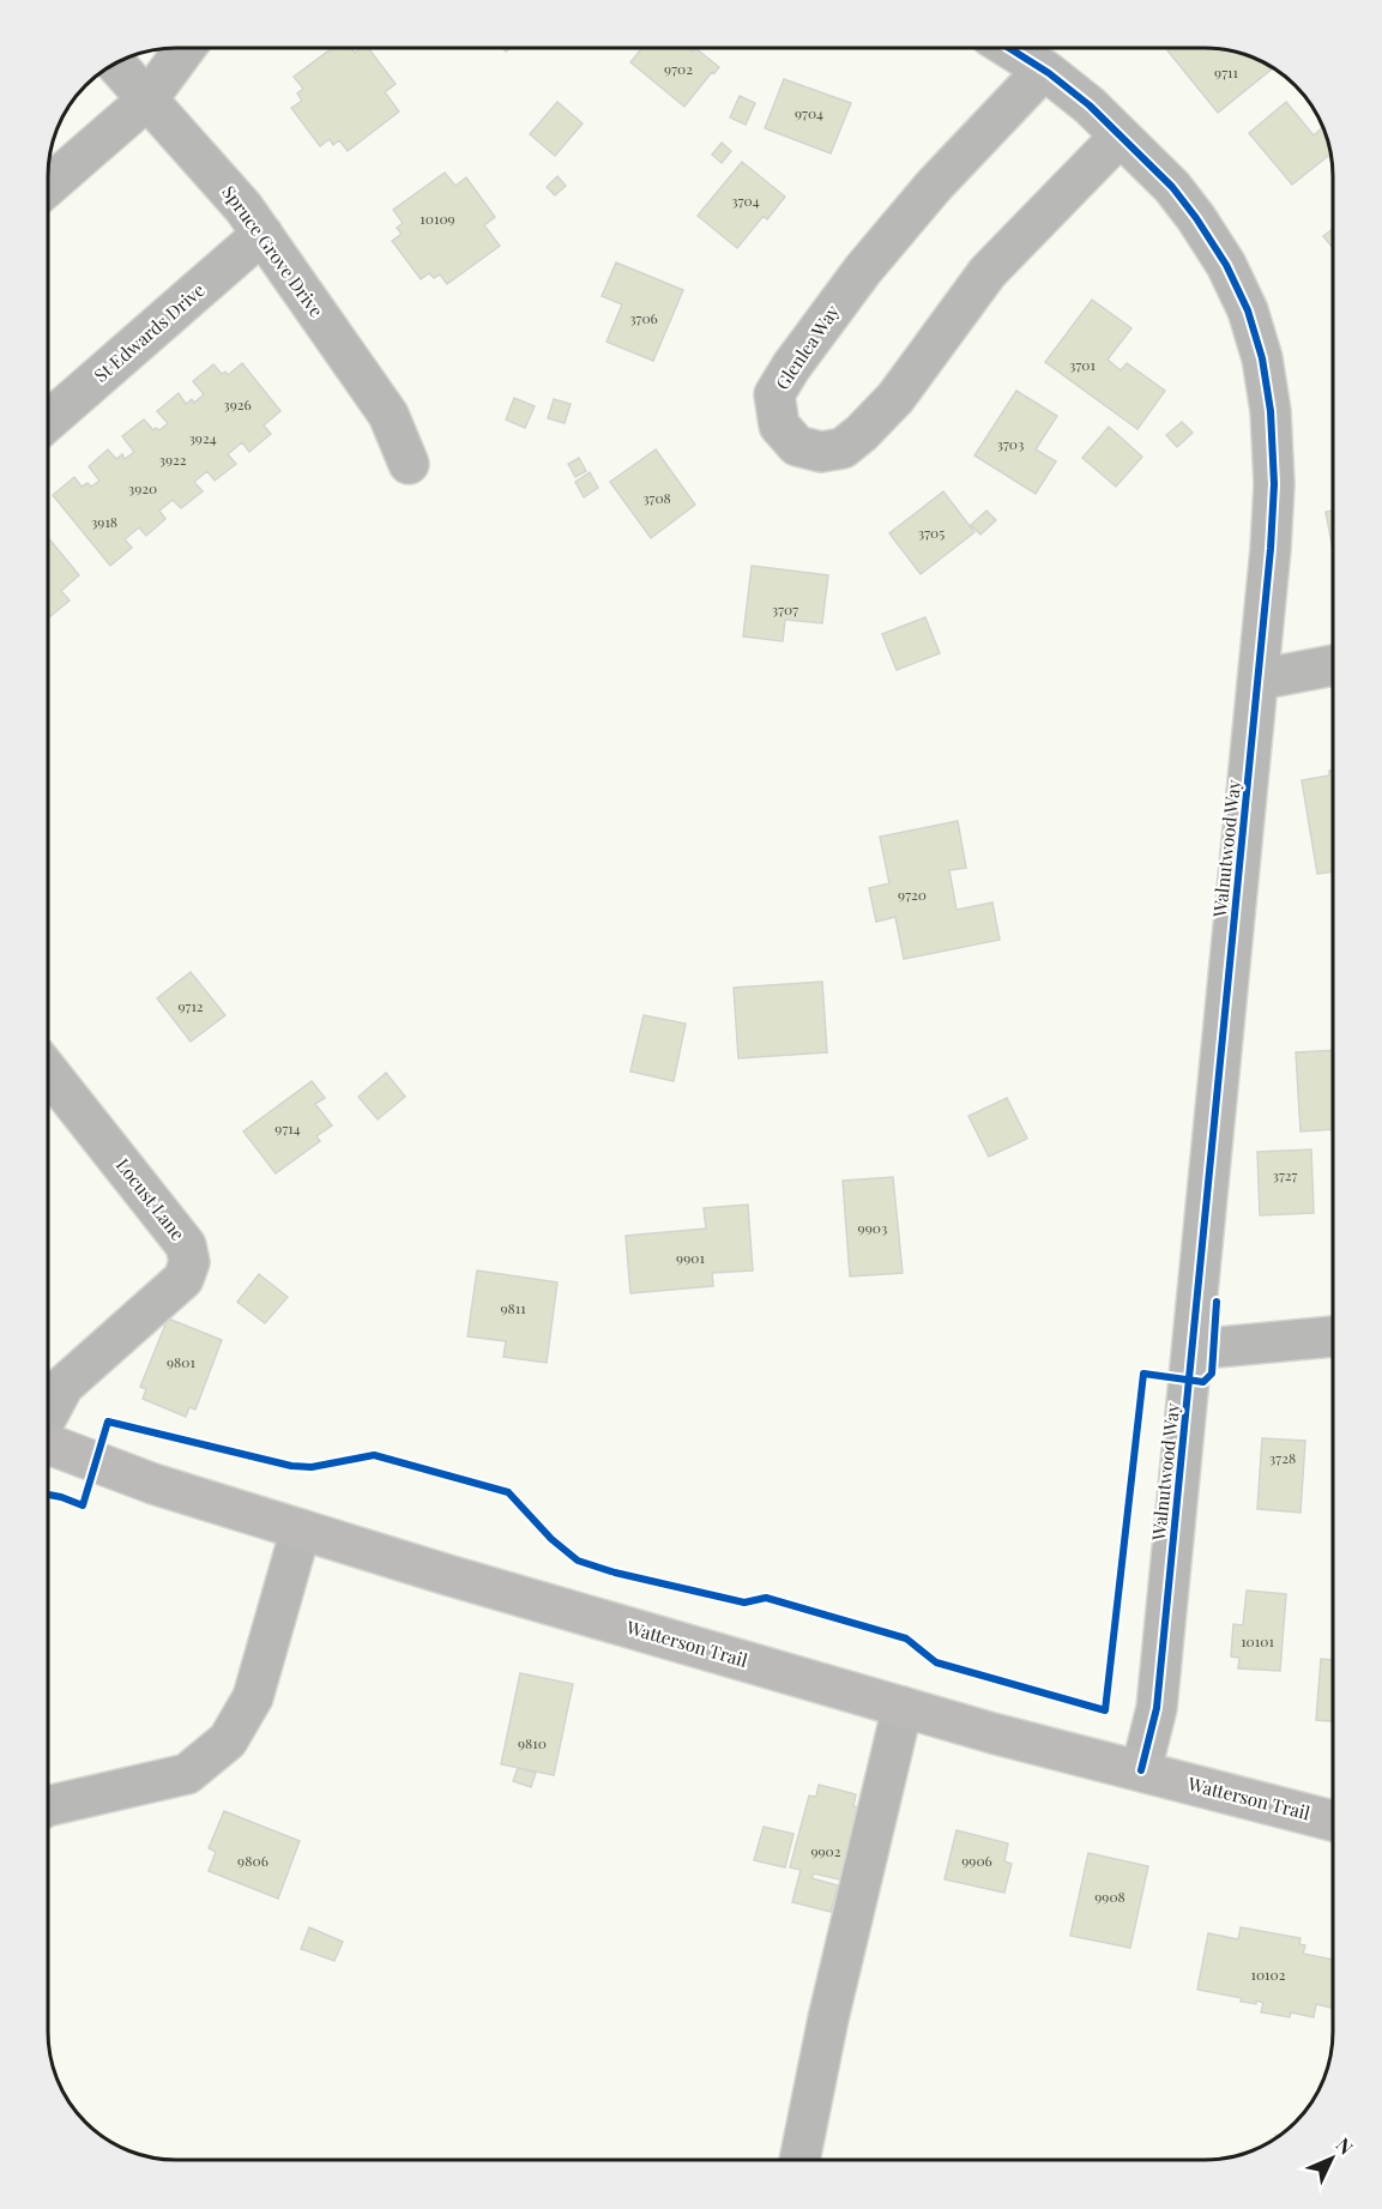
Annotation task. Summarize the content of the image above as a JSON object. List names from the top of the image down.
{
  "streets": {
    "main road": ["Watterson Trail"],
    "street": [
      "Spruce Grove Drive",
      "St Edwards Drive",
      "Glenlea Way",
      "Walnutwood Way",
      "Locust Lane"
    ]
  },
  "crossings": [
    ["Spruce Grove Drive", "St Edwards Drive"],
    ["Glenlea Way", "Walnutwood Way"],
    ["Walnutwood Way", "Watterson Trail"]
  ],
  "house_numbers": [
    "9702",
    "9711",
    "9704",
    "3704",
    "10109",
    "3706",
    "3701",
    "3926",
    "3924",
    "3703",
    "3922",
    "3920",
    "3708",
    "3918",
    "3705",
    "3707",
    "9720",
    "9712",
    "9714",
    "3727",
    "9903",
    "9901",
    "9811",
    "9801",
    "3728",
    "10101",
    "9810",
    "9902",
    "9806",
    "9906",
    "9908",
    "10102"
  ],
  "north": "top right"
}
